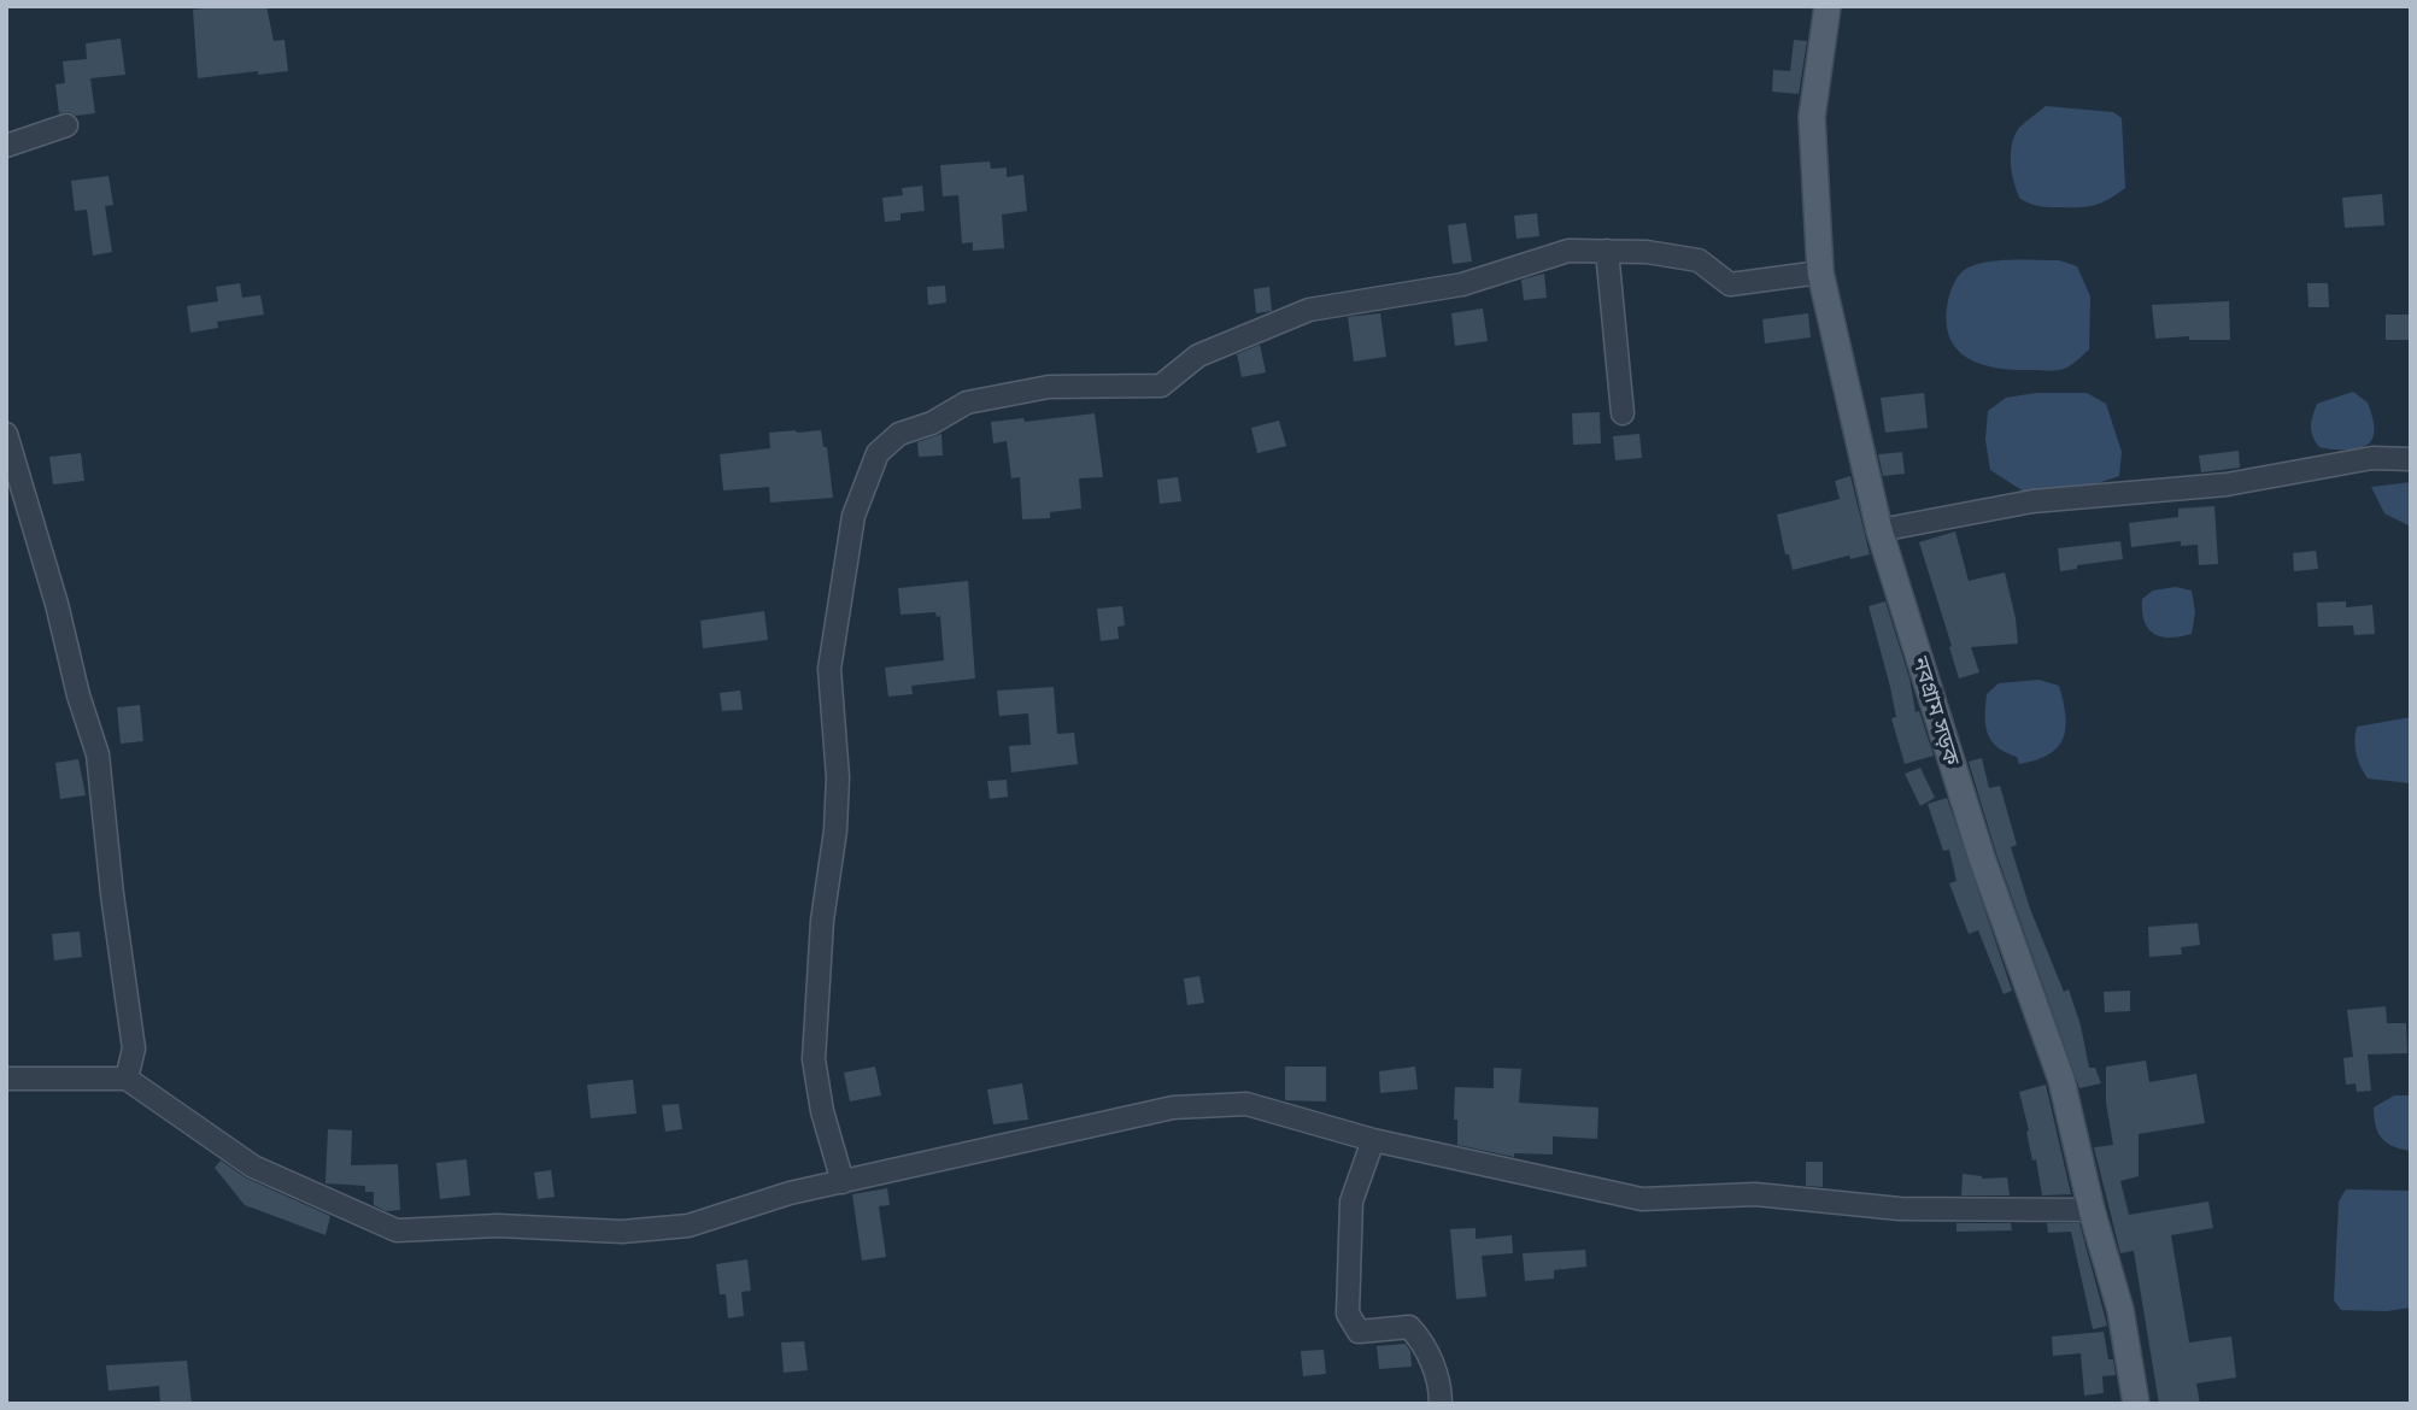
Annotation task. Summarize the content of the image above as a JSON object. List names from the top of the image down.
{
  "streets": {
    "main road": ["নবগ্রাম সড়ক"]
  }
}
